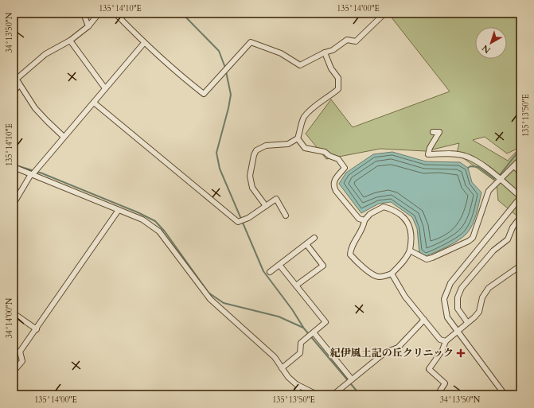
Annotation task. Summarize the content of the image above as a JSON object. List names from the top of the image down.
{
  "places": {
    "health": ["紀伊風土記の丘クリニック"]
  },
  "north": "bottom left",
  "coordinates": [
    "135°14'10\"E",
    "135°14'00\"E",
    "34°13'50\"N",
    "135°13'50\"E",
    "34°14'00\"N"
  ]
}
